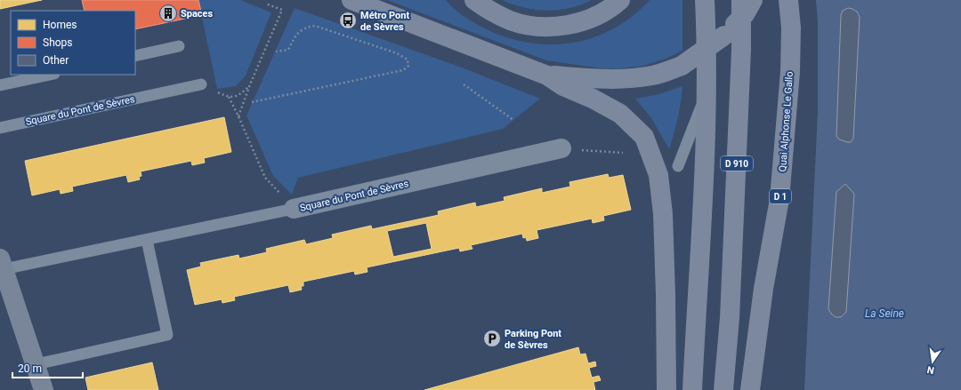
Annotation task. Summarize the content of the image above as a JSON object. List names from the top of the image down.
{
  "streets": {
    "main road": ["Quai Alphonse Le Gallo", "D 910", "D 1"],
    "street": ["Square du Pont de Sèvres"]
  },
  "water": ["La Seine"],
  "places": {
    "building": ["Spaces"],
    "bus stop": ["Métro Pont de Sèvres"],
    "parking": ["Parking Pont de Sèvres"]
  },
  "legend": ["Homes", "Shops", "Other"],
  "scale_bar": "20 m",
  "north": "bottom"
}
